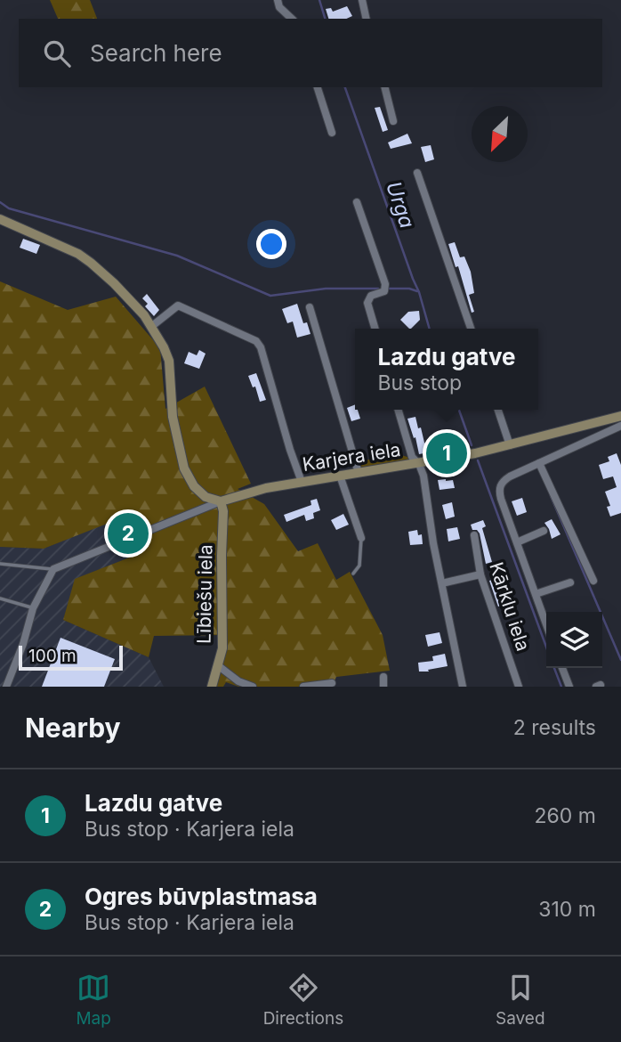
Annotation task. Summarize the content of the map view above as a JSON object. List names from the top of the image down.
{
  "streets": {
    "street": ["Karjera iela", "Lībiešu iela", "Kārklu iela"]
  },
  "crossings": [
    ["Karjera iela", "Lībiešu iela"]
  ],
  "water": ["Urga"],
  "scale_bar": "100 m",
  "north": "bottom left",
  "page": {
    "search": "Search here",
    "popup": ["Lazdu gatve", "Bus stop"],
    "pins": ["1", "2"],
    "scale": "100 m",
    "heading": ["Nearby", "2 results"],
    "list": [
      {
        "mark": "1",
        "name": "Lazdu gatve",
        "note": "Bus stop · Karjera iela",
        "value": "260 m"
      },
      {
        "mark": "2",
        "name": "Ogres būvplastmasa",
        "note": "Bus stop · Karjera iela",
        "value": "310 m"
      }
    ],
    "nav": ["Map", "Directions", "Saved"]
  }
}
